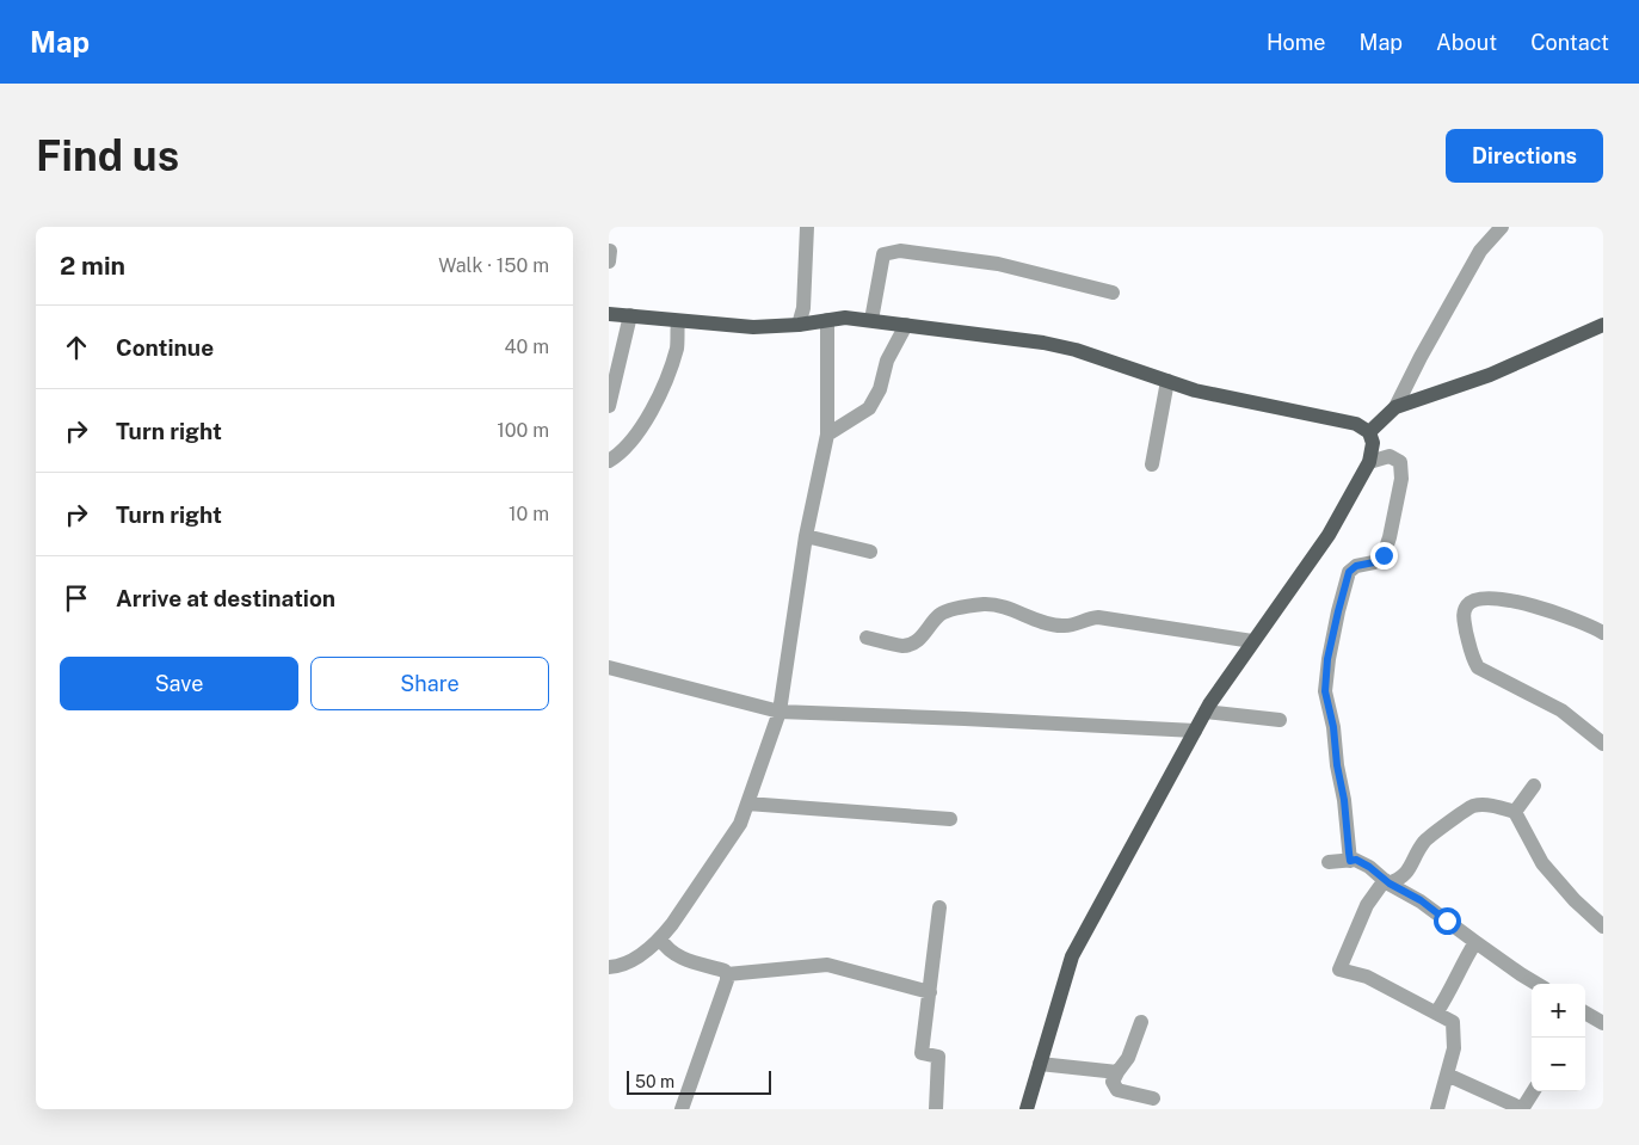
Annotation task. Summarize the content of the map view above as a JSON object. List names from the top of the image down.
{
  "scale_bar": "50 m",
  "page": {
    "header": "Map",
    "nav": [
      "Home",
      "Map",
      "About",
      "Contact"
    ],
    "buttons": [
      "Directions",
      ["Save", "Share"]
    ],
    "title": "Find us",
    "heading": ["2 min", "Walk · 150 m"],
    "list": [
      ["Continue", "40 m"],
      ["Turn right", "100 m"],
      ["Turn right", "10 m"],
      "Arrive at destination"
    ],
    "map_buttons": ["+", "−"],
    "scale": "50 m"
  }
}
